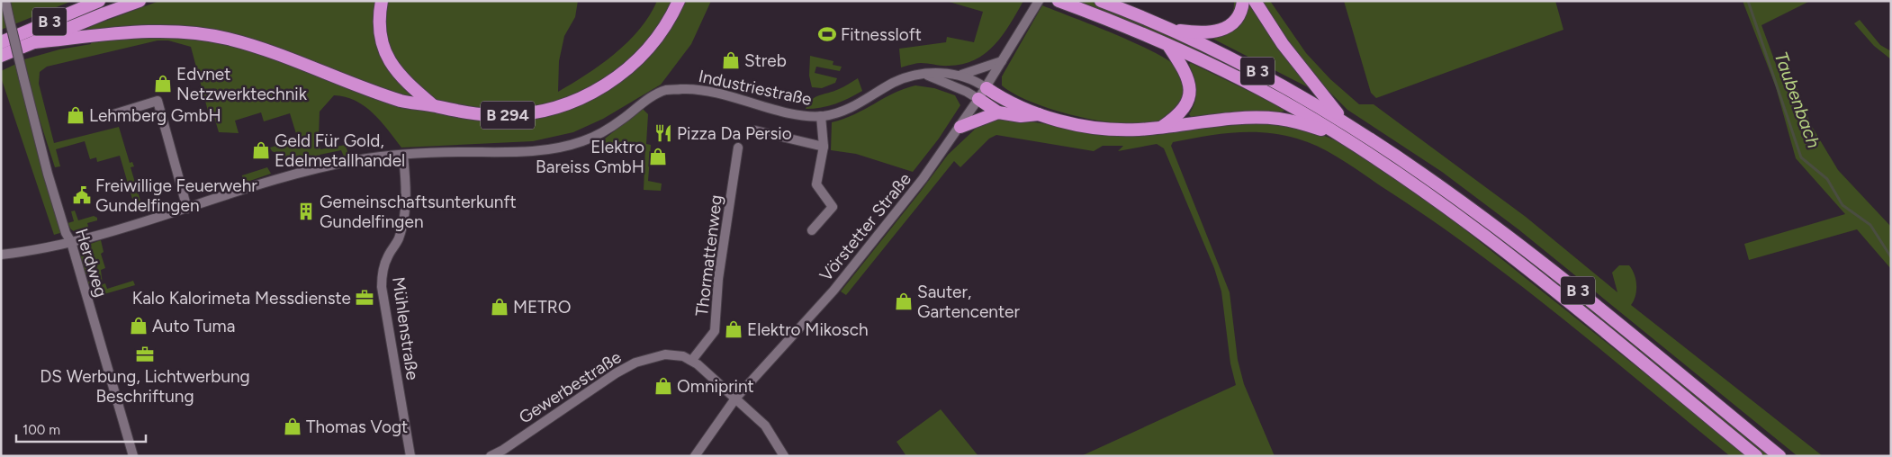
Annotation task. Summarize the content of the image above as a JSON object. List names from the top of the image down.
{
  "streets": {
    "highway": ["B 3", "B 294"],
    "street": [
      "Industriestraße",
      "Vörstetter Straße",
      "Thormattenweg",
      "Herdweg",
      "Mühlenstraße",
      "Gewerbestraße"
    ]
  },
  "crossings": [
    ["Industriestraße", "Vörstetter Straße"],
    ["Industriestraße", "Herdweg"],
    ["Industriestraße", "Mühlenstraße"],
    ["Vörstetter Straße", "Gewerbestraße"],
    ["Thormattenweg", "Gewerbestraße"]
  ],
  "water": ["Taubenbach"],
  "places": {
    "sports": ["Fitnessloft"],
    "shop": [
      "Streb",
      "Edvnet Netzwerktechnik",
      "Lehmberg GmbH",
      "Geld Für Gold, Edelmetallhandel",
      "Elektro Bareiss GmbH",
      "Sauter, Gartencenter",
      "METRO",
      "Auto Tuma",
      "Elektro Mikosch",
      "Omniprint",
      "Thomas Vogt"
    ],
    "restaurant": ["Pizza Da Persio"],
    "public building": ["Freiwillige Feuerwehr Gundelfingen"],
    "building": ["Gemeinschaftsunterkunft Gundelfingen"],
    "office": ["Kalo Kalorimeta Messdienste", "DS Werbung, Lichtwerbung Beschriftung"]
  },
  "scale_bar": "100 m"
}
